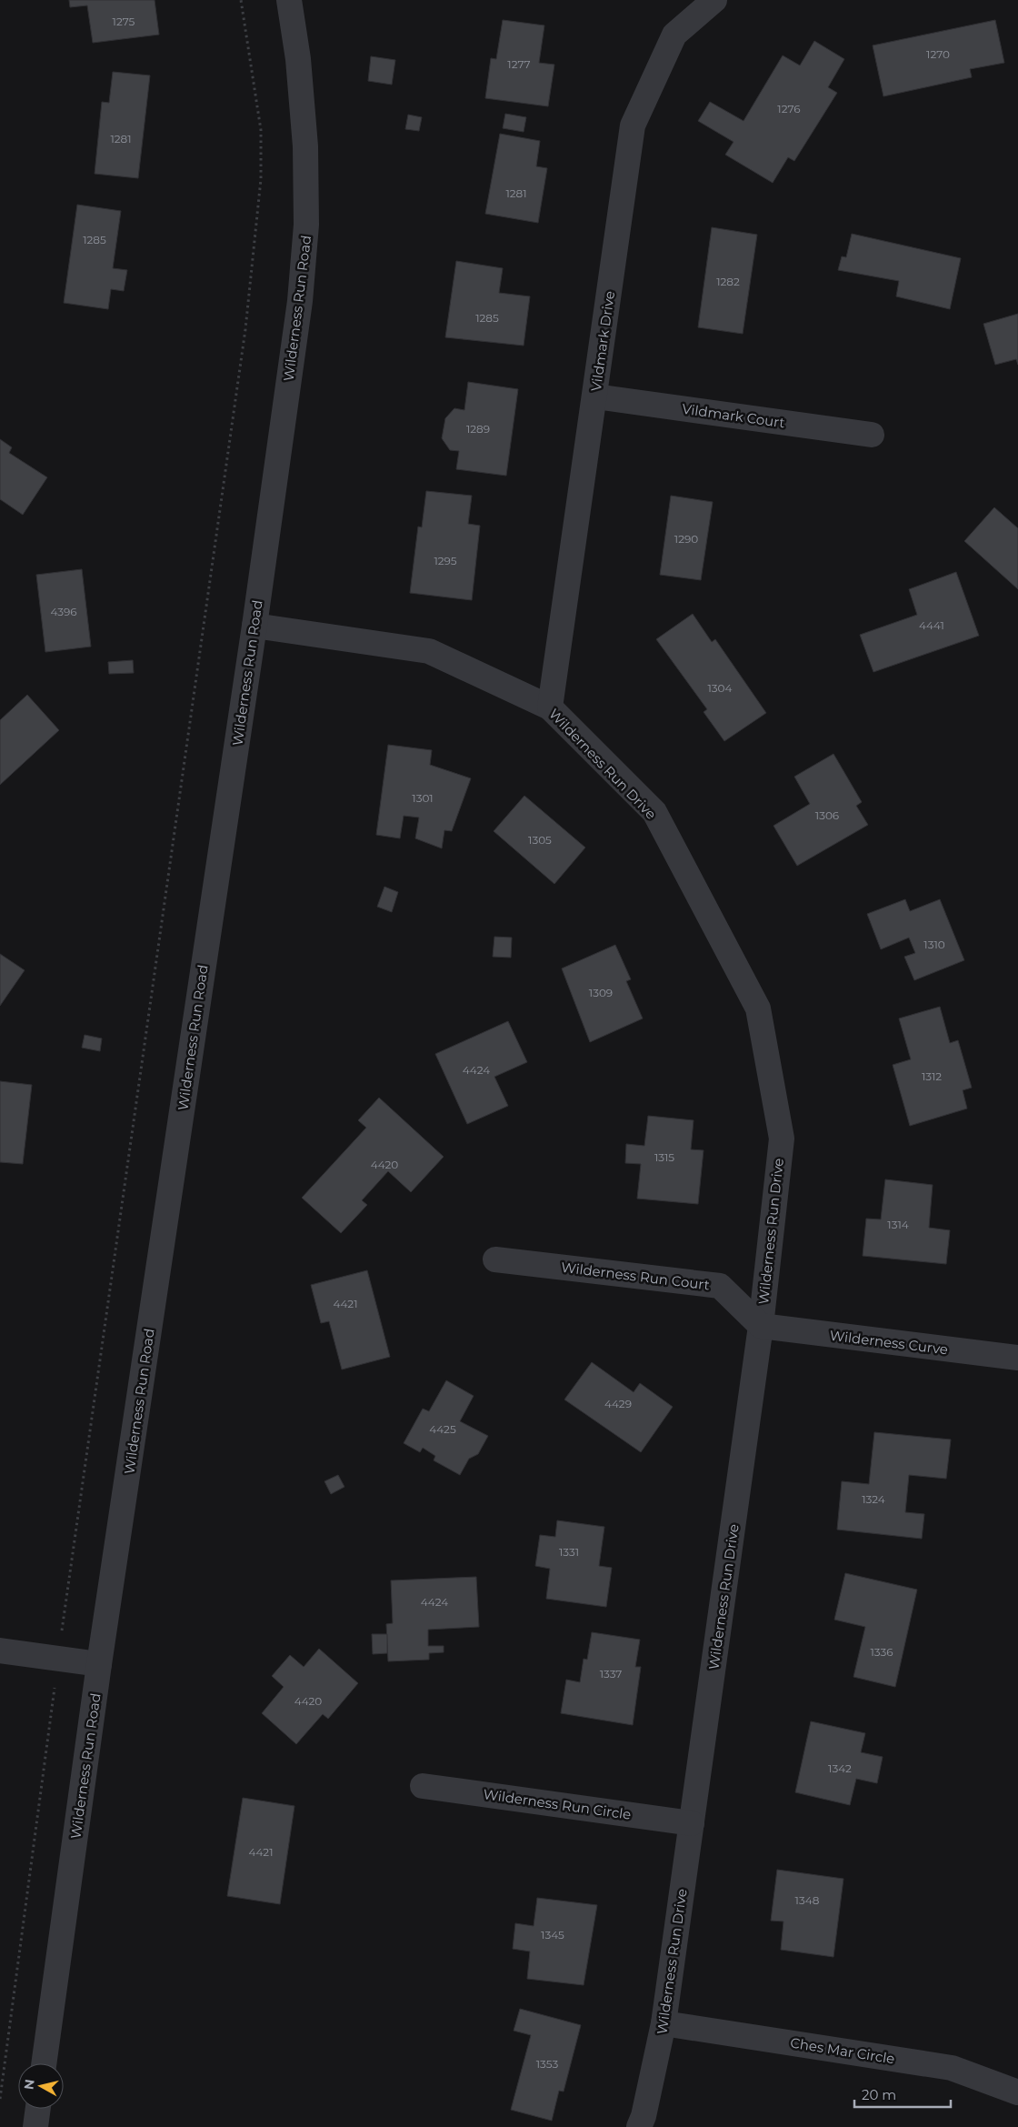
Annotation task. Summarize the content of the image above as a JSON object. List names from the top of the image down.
{
  "streets": {
    "street": [
      "Wilderness Run Road",
      "Vildmark Drive",
      "Vildmark Court",
      "Wilderness Run Drive",
      "Wilderness Run Court",
      "Wilderness Curve",
      "Wilderness Run Circle",
      "Ches Mar Circle"
    ]
  },
  "crossings": [
    ["Wilderness Run Road", "Wilderness Run Drive"],
    ["Vildmark Drive", "Vildmark Court"],
    ["Vildmark Drive", "Wilderness Run Drive"],
    ["Wilderness Run Drive", "Wilderness Run Court"],
    ["Wilderness Run Drive", "Wilderness Curve"],
    ["Wilderness Run Drive", "Wilderness Run Circle"],
    ["Wilderness Run Drive", "Ches Mar Circle"],
    ["Wilderness Run Court", "Wilderness Curve"]
  ],
  "house_numbers": [
    "1275",
    "1270",
    "1277",
    "1276",
    "1281",
    "1281",
    "1285",
    "1282",
    "1285",
    "1289",
    "1290",
    "1295",
    "4396",
    "4441",
    "1304",
    "1301",
    "1306",
    "1305",
    "1310",
    "1309",
    "4424",
    "1312",
    "1315",
    "4420",
    "1314",
    "4421",
    "4429",
    "4425",
    "1324",
    "1331",
    "4424",
    "1336",
    "1337",
    "4420",
    "1342",
    "4421",
    "1348",
    "1345",
    "1353"
  ],
  "scale_bar": "20 m",
  "north": "left"
}
